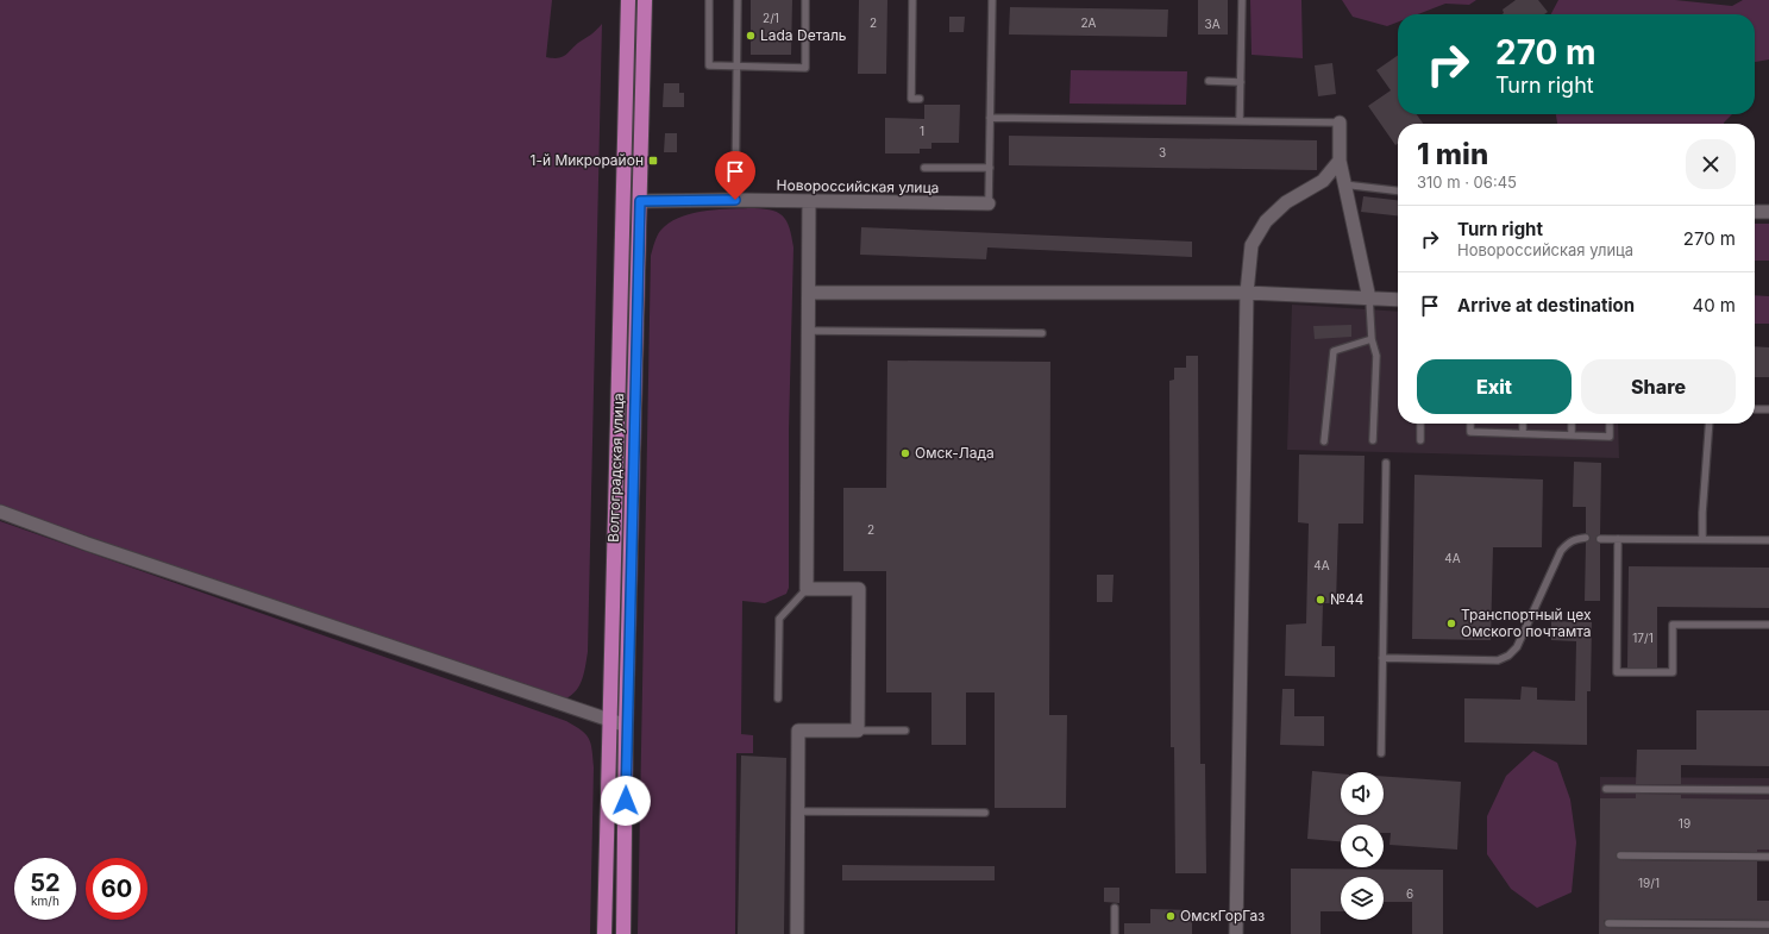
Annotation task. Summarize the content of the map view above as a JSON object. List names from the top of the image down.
{
  "streets": {
    "main road": ["Волгоградская улица"],
    "street": ["Новороссийская улица"]
  },
  "crossings": [
    ["Новороссийская улица", "Волгоградская улица"]
  ],
  "places": {
    "other": [
      "Lada Dеталь",
      "Омск-Лада",
      "№44",
      "Транспортный цех Омского почтамта",
      "ОмскГорГаз"
    ],
    "transit": ["1-й Микрорайон"]
  },
  "house_numbers": [
    "2/1",
    "2",
    "2А",
    "3А",
    "1",
    "3",
    "2",
    "4А",
    "4А",
    "17/1",
    "19",
    "19/1",
    "6"
  ],
  "page": {
    "turn": ["270 m", "Turn right"],
    "heading": ["1 min", "310 m · 06:45"],
    "list": [
      {
        "name": "Turn right",
        "note": "Новороссийская улица",
        "value": "270 m"
      },
      {
        "name": "Arrive at destination",
        "value": "40 m"
      }
    ],
    "buttons": ["Exit", "Share"],
    "speed": "52 km/h",
    "limit": "60"
  }
}
